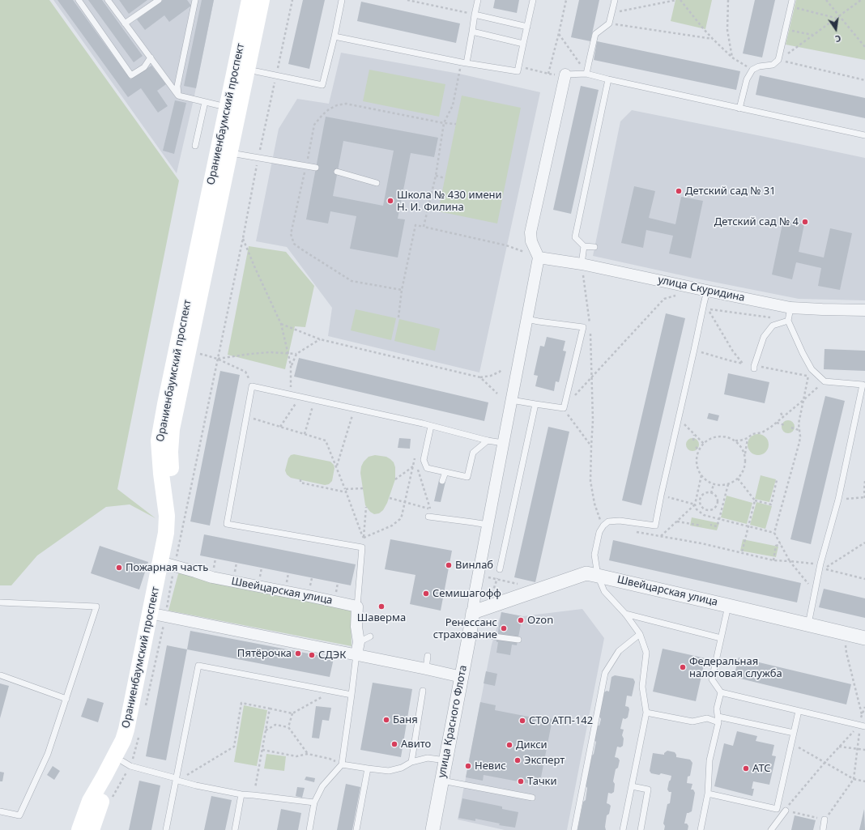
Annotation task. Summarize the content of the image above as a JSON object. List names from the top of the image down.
{
  "streets": {
    "main road": ["Ораниенбаумский проспект"],
    "street": ["улица Скуридина", "Швейцарская улица", "улица Красного Флота"]
  },
  "crossings": [
    ["Ораниенбаумский проспект", "Швейцарская улица"],
    ["Швейцарская улица", "улица Красного Флота"]
  ],
  "places": [
    "Детский сад № 31",
    "Школа № 430 имени Н. И. Филина",
    "Детский сад № 4",
    "Винлаб",
    "Пожарная часть",
    "Семишагофф",
    "Шаверма",
    "Ozon",
    "Ренессанс страхование",
    "Пятёрочка",
    "СДЭК",
    "Федеральная налоговая служба",
    "Баня",
    "СТО АТП-142",
    "Авито",
    "Дикси",
    "Эксперт",
    "Невис",
    "АТС",
    "Тачки"
  ],
  "north": "bottom"
}
